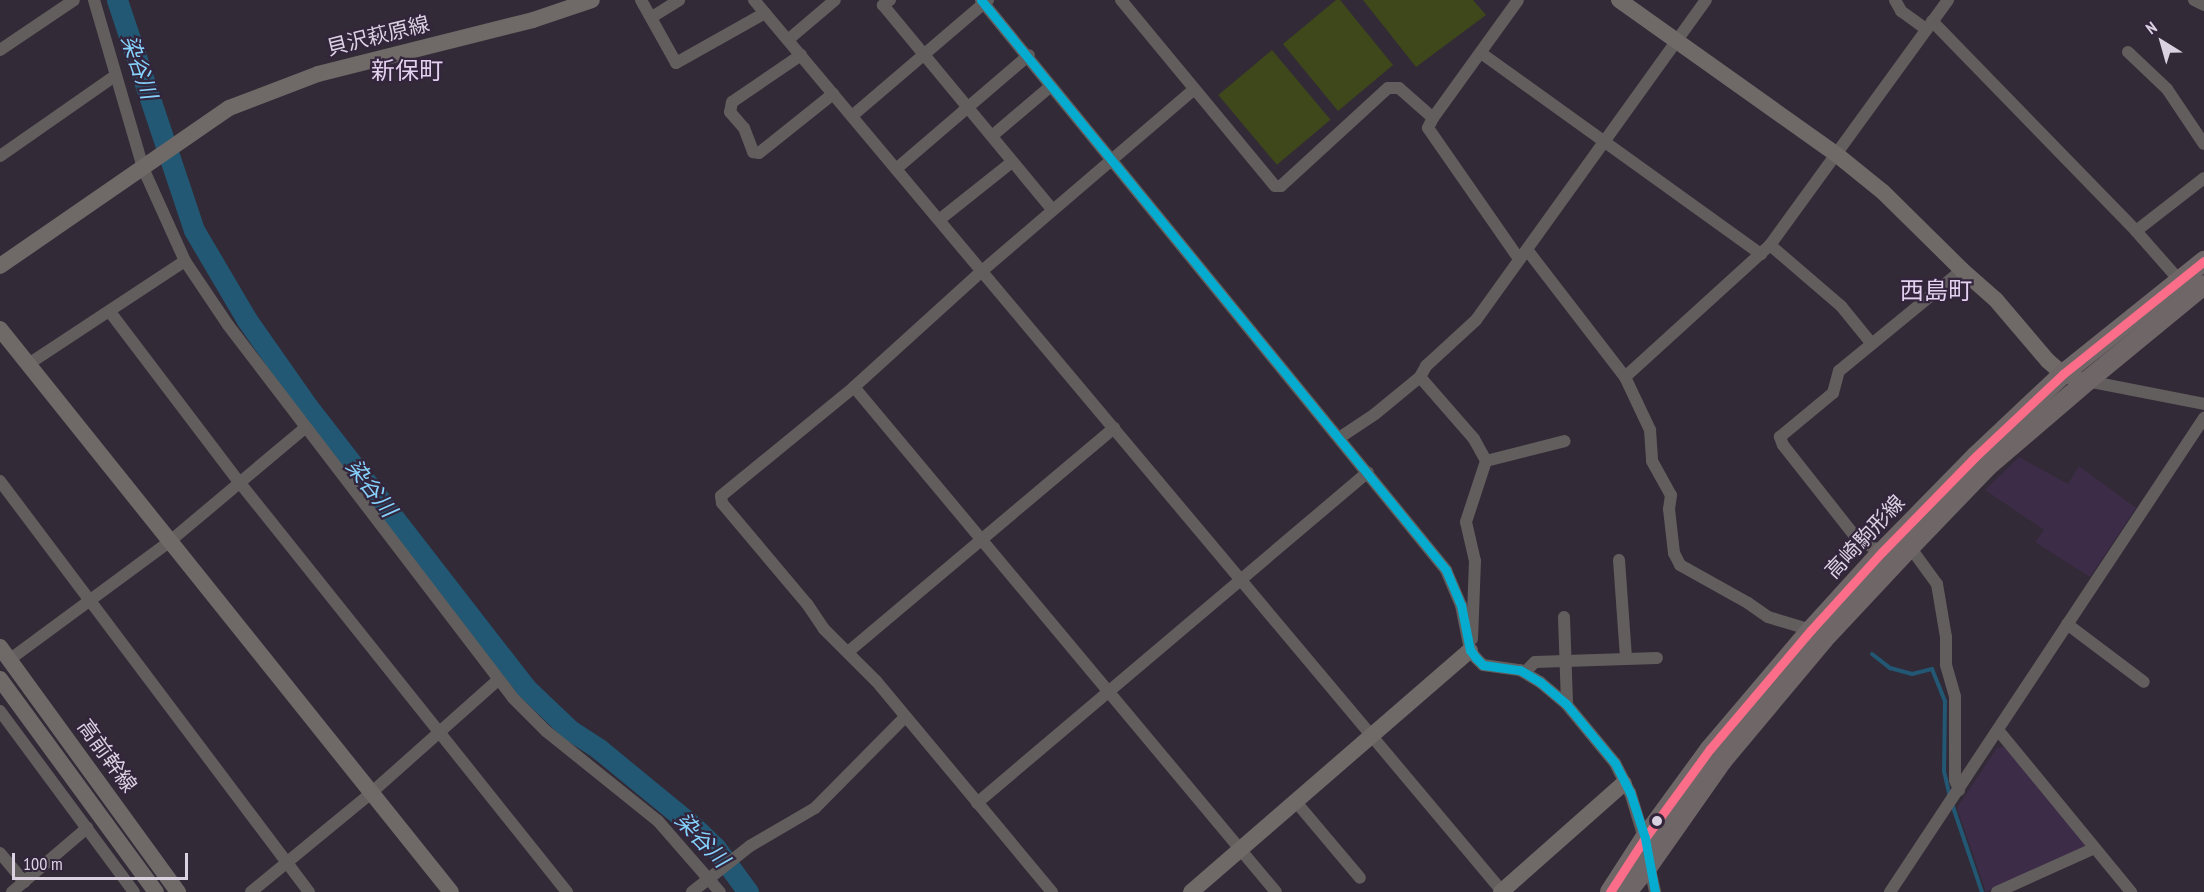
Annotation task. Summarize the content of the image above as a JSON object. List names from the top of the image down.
{
  "streets": {
    "main road": ["高崎駒形線"],
    "street": ["貝沢萩原線", "高前幹線"]
  },
  "districts": ["新保町", "西島町"],
  "water": ["染谷川"],
  "scale_bar": "100 m",
  "north": "top left"
}
